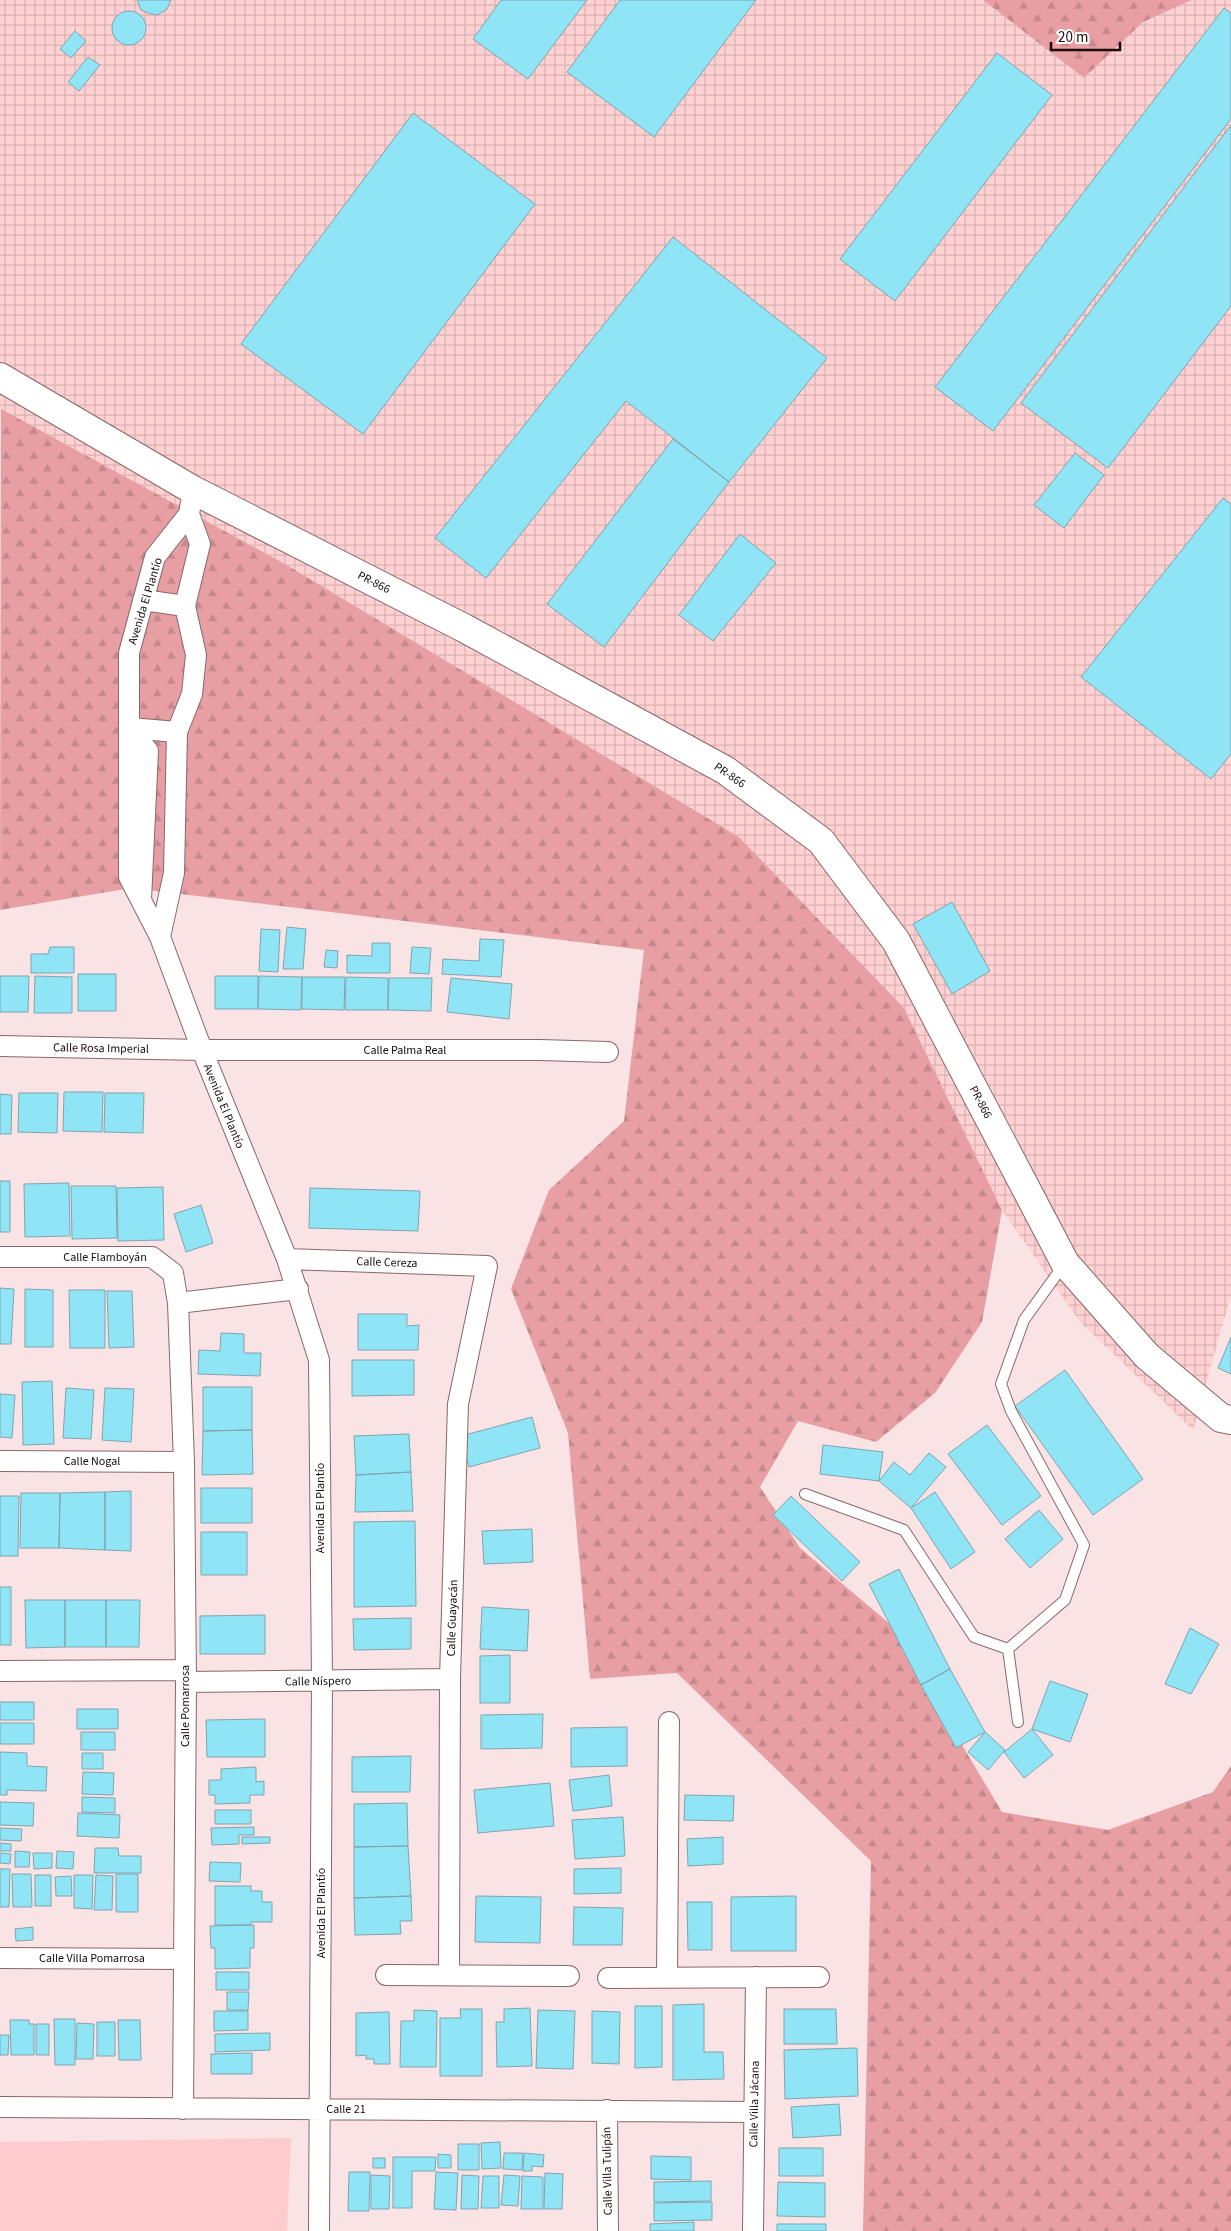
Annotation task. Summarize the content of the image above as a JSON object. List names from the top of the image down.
{
  "streets": {
    "street": [
      "PR-866",
      "Avenida El Plantío",
      "Calle Rosa Imperial",
      "Calle Palma Real",
      "Calle Flamboyán",
      "Calle Cereza",
      "Calle Nogal",
      "Calle Guayacán",
      "Calle Níspero",
      "Calle Pomarrosa",
      "Calle Villa Pomarrosa",
      "Calle Villa Jácana",
      "Calle 21",
      "Calle Villa Tulipán"
    ]
  },
  "crossings": [
    ["PR-866", "Avenida El Plantío"],
    ["Avenida El Plantío", "Calle Rosa Imperial"],
    ["Avenida El Plantío", "Calle Palma Real"],
    ["Avenida El Plantío", "Calle Cereza"],
    ["Avenida El Plantío", "Calle Níspero"],
    ["Avenida El Plantío", "Calle 21"],
    ["Calle Rosa Imperial", "Calle Palma Real"],
    ["Calle Flamboyán", "Calle Pomarrosa"],
    ["Calle Cereza", "Calle Guayacán"],
    ["Calle Nogal", "Calle Pomarrosa"],
    ["Calle Guayacán", "Calle Níspero"],
    ["Calle Níspero", "Calle Pomarrosa"],
    ["Calle Pomarrosa", "Calle Villa Pomarrosa"],
    ["Calle Villa Jácana", "Calle 21"],
    ["Calle 21", "Calle Villa Tulipán"]
  ],
  "scale_bar": "20 m"
}
